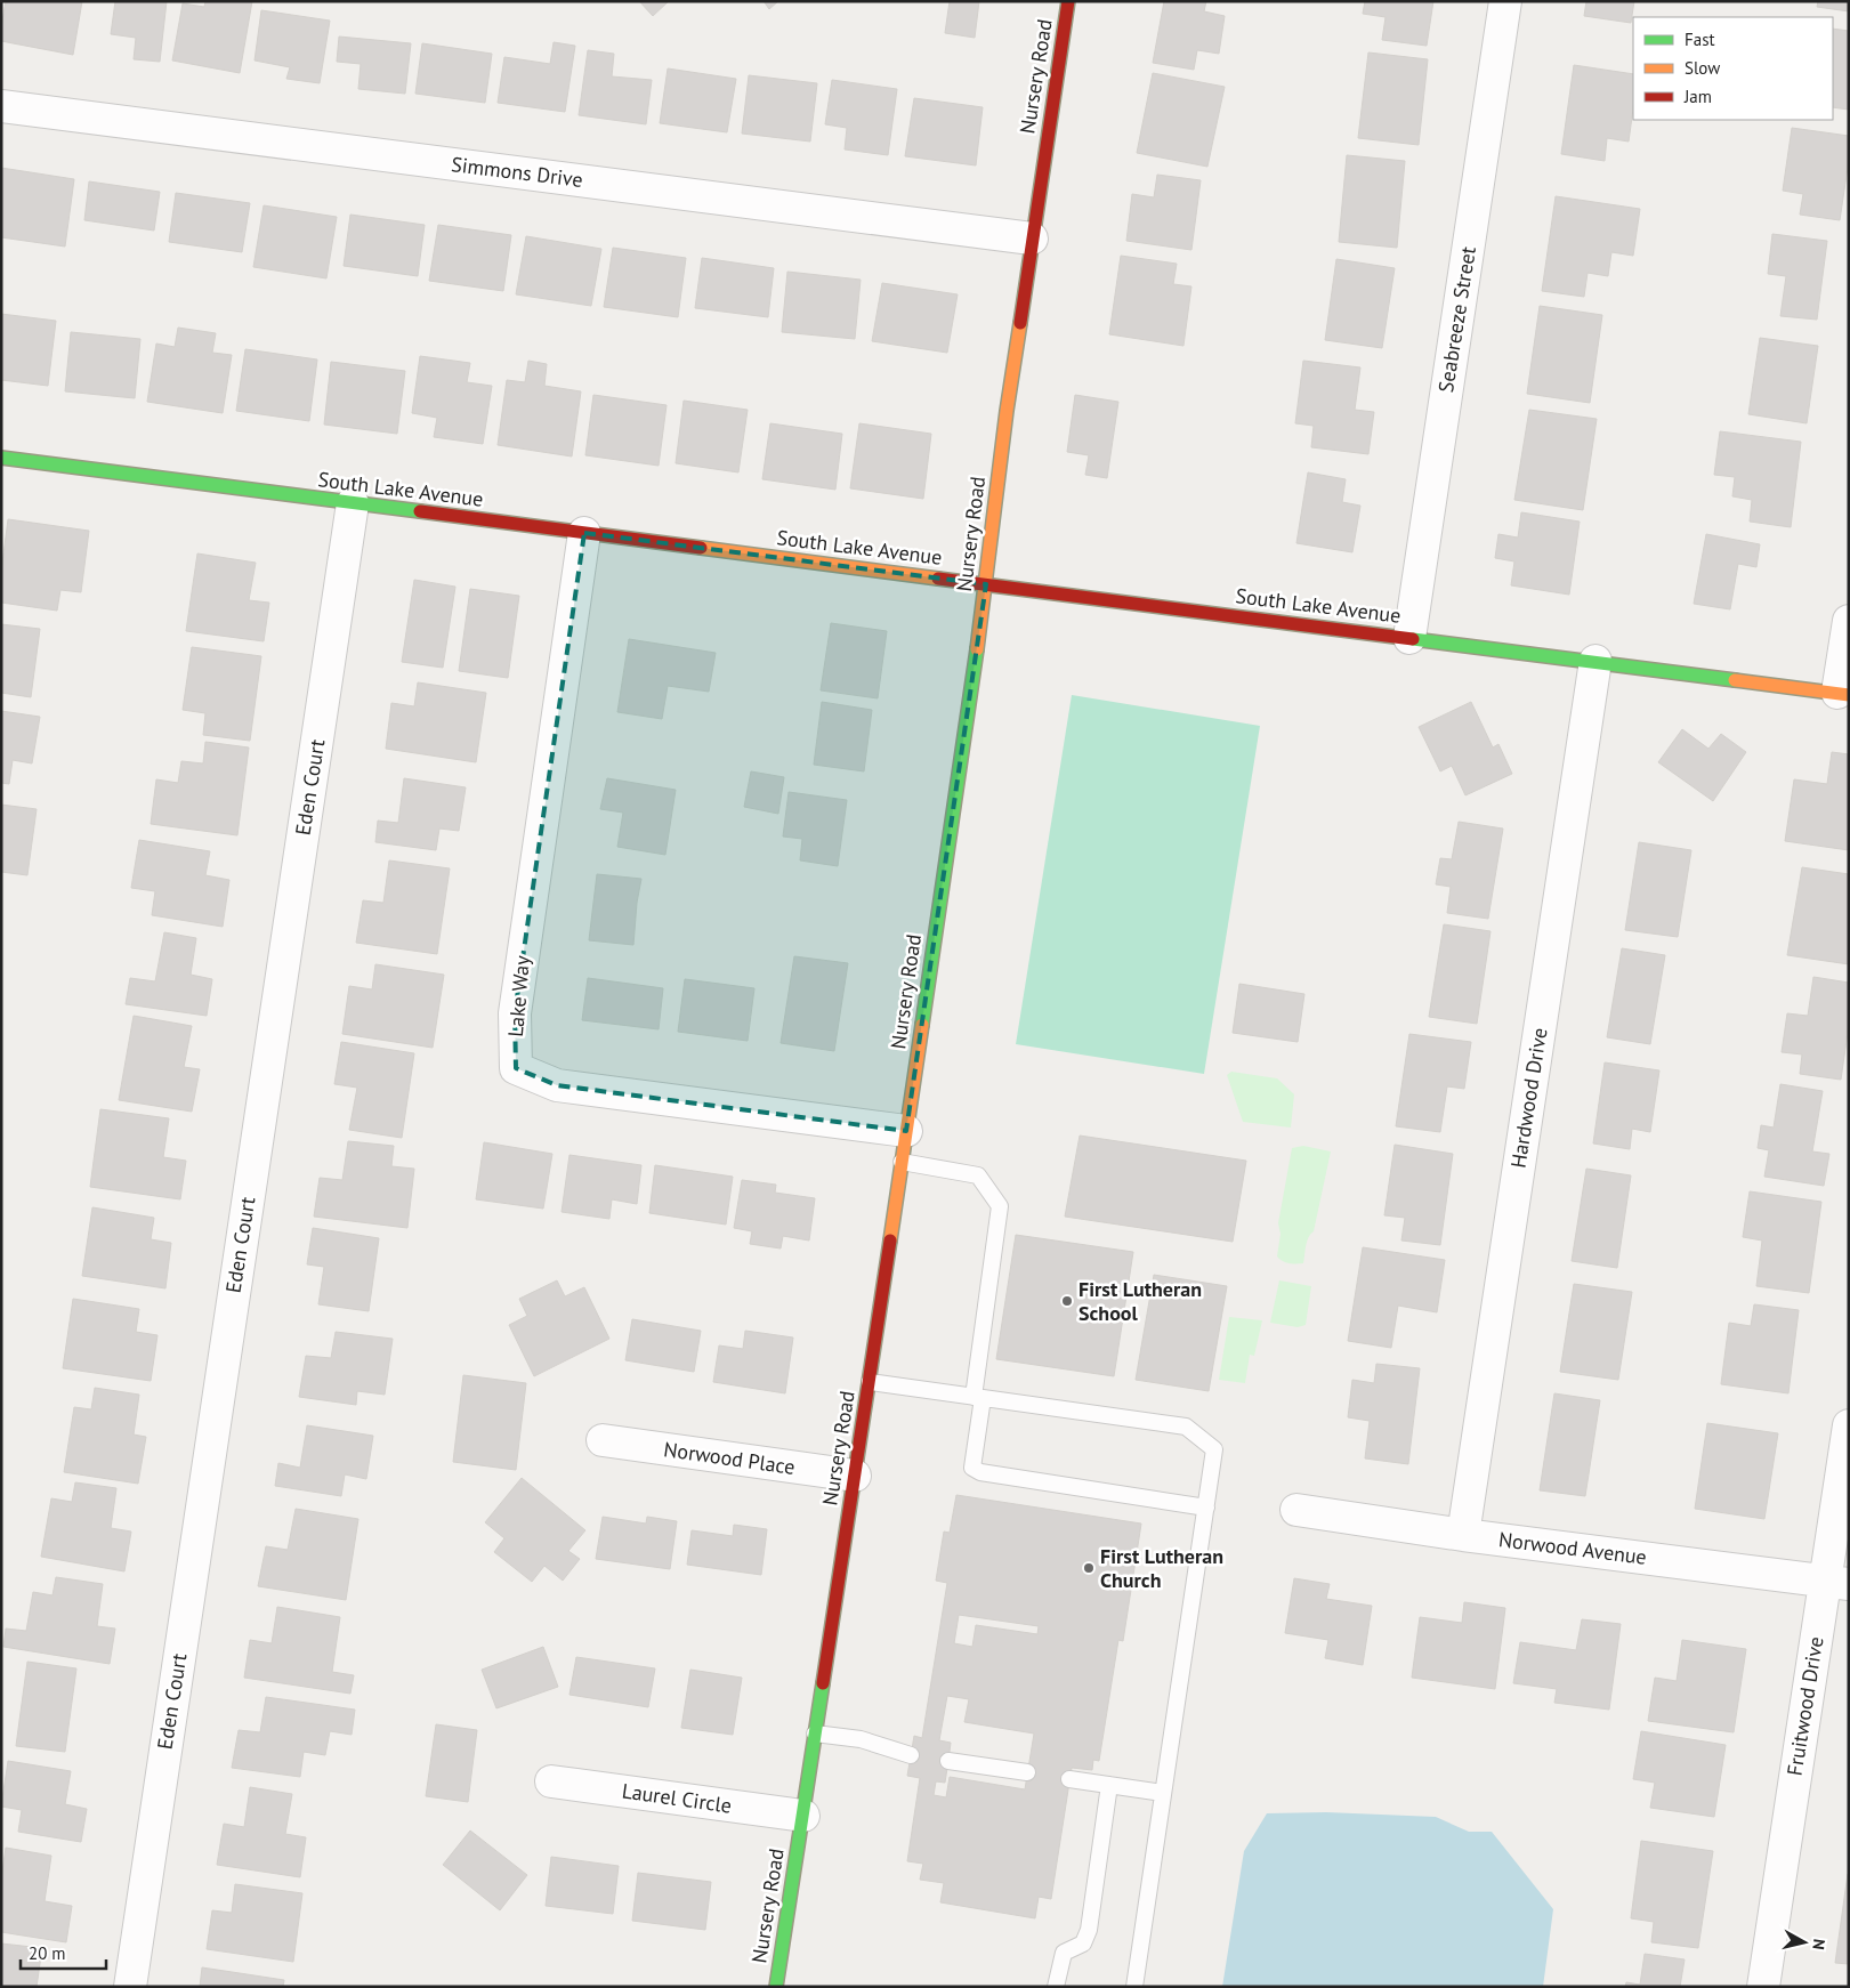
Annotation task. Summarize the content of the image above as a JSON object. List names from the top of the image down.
{
  "streets": {
    "street": [
      "Nursery Road",
      "Simmons Drive",
      "Seabreeze Street",
      "South Lake Avenue",
      "Eden Court",
      "Lake Way",
      "Hardwood Drive",
      "Norwood Place",
      "Norwood Avenue",
      "Fruitwood Drive",
      "Laurel Circle"
    ]
  },
  "crossings": [
    ["Nursery Road", "Simmons Drive"],
    ["Nursery Road", "South Lake Avenue"],
    ["Nursery Road", "Lake Way"],
    ["Nursery Road", "Norwood Place"],
    ["Nursery Road", "Laurel Circle"],
    ["Seabreeze Street", "South Lake Avenue"],
    ["South Lake Avenue", "Eden Court"],
    ["South Lake Avenue", "Lake Way"],
    ["South Lake Avenue", "Hardwood Drive"],
    ["Hardwood Drive", "Norwood Avenue"],
    ["Norwood Avenue", "Fruitwood Drive"]
  ],
  "places": ["First Lutheran School", "First Lutheran Church"],
  "legend": ["Fast", "Slow", "Jam"],
  "scale_bar": "20 m",
  "north": "right"
}
